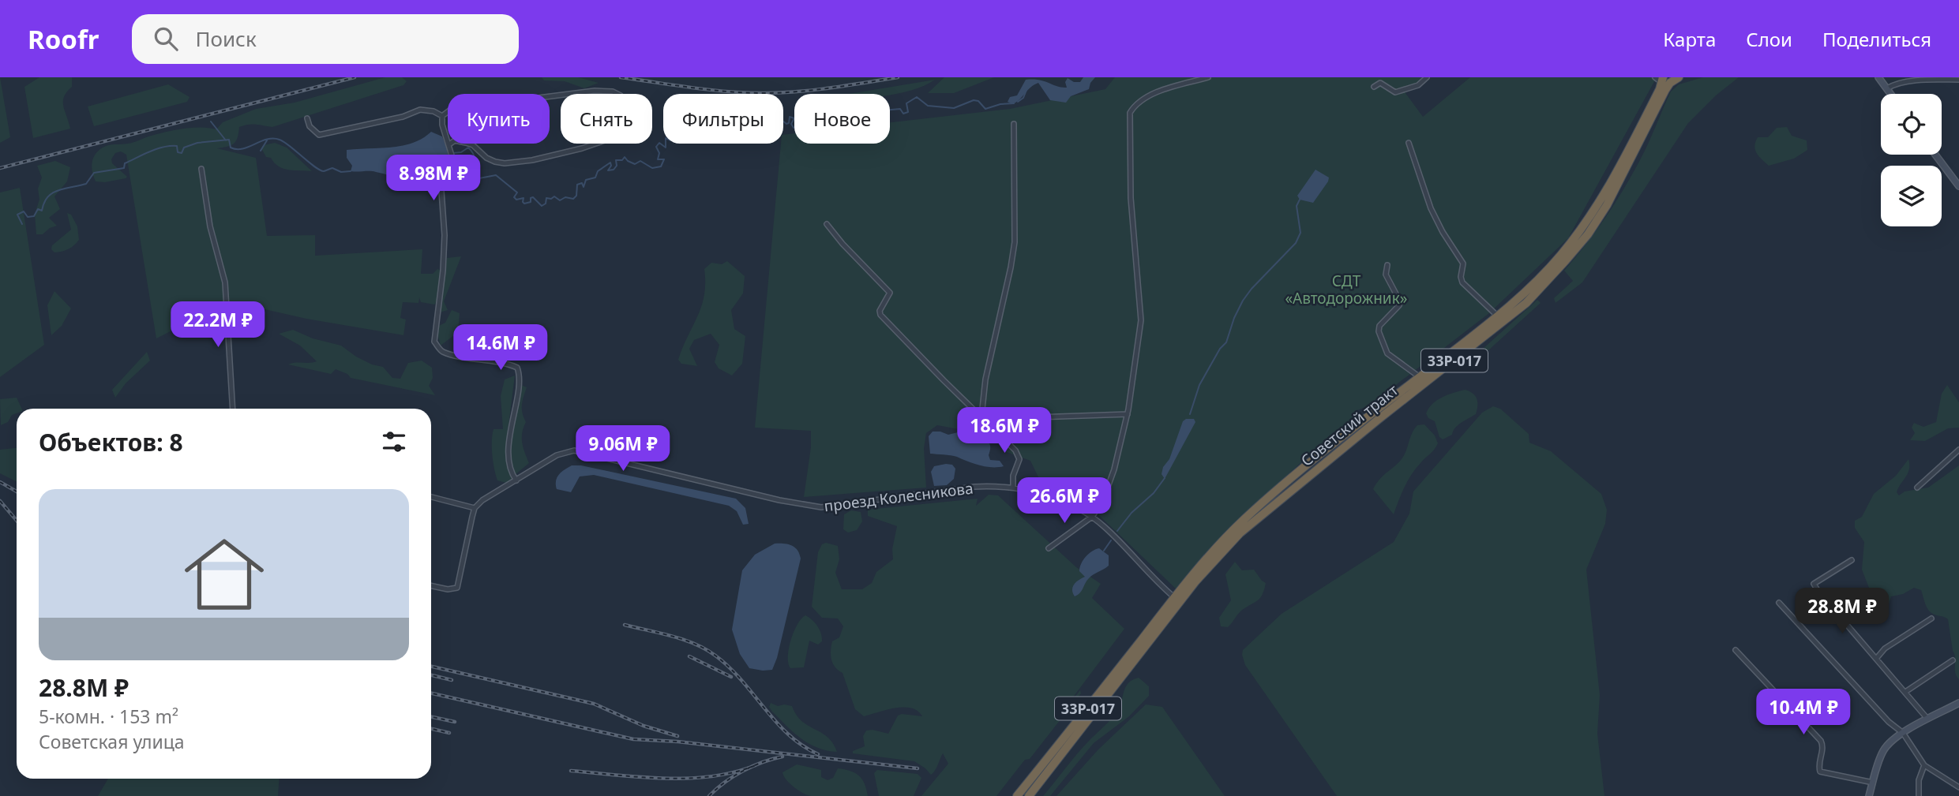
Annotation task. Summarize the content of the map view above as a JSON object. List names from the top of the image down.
{
  "streets": {
    "highway": ["33Р-017", "Советский тракт"],
    "street": ["проезд Колесникова"]
  },
  "crossings": [
    ["Советский тракт", "проезд Колесникова"]
  ],
  "parks": ["СДТ «Автодорожник»"],
  "page": {
    "header": "Roofr",
    "search": "Поиск",
    "nav": ["Карта", "Слои", "Поделиться"],
    "chip": [
      "Купить",
      "Снять",
      "Фильтры",
      "Новое"
    ],
    "price": [
      "8.98M ₽",
      "22.2M ₽",
      "14.6M ₽",
      "18.6M ₽",
      "9.06M ₽",
      "26.6M ₽",
      "28.8M ₽",
      "10.4M ₽"
    ],
    "heading": "Объектов: 8",
    "list": [
      {
        "name": "28.8M ₽",
        "note": "5-комн. · 153 m² · Советская улица"
      }
    ]
  }
}
